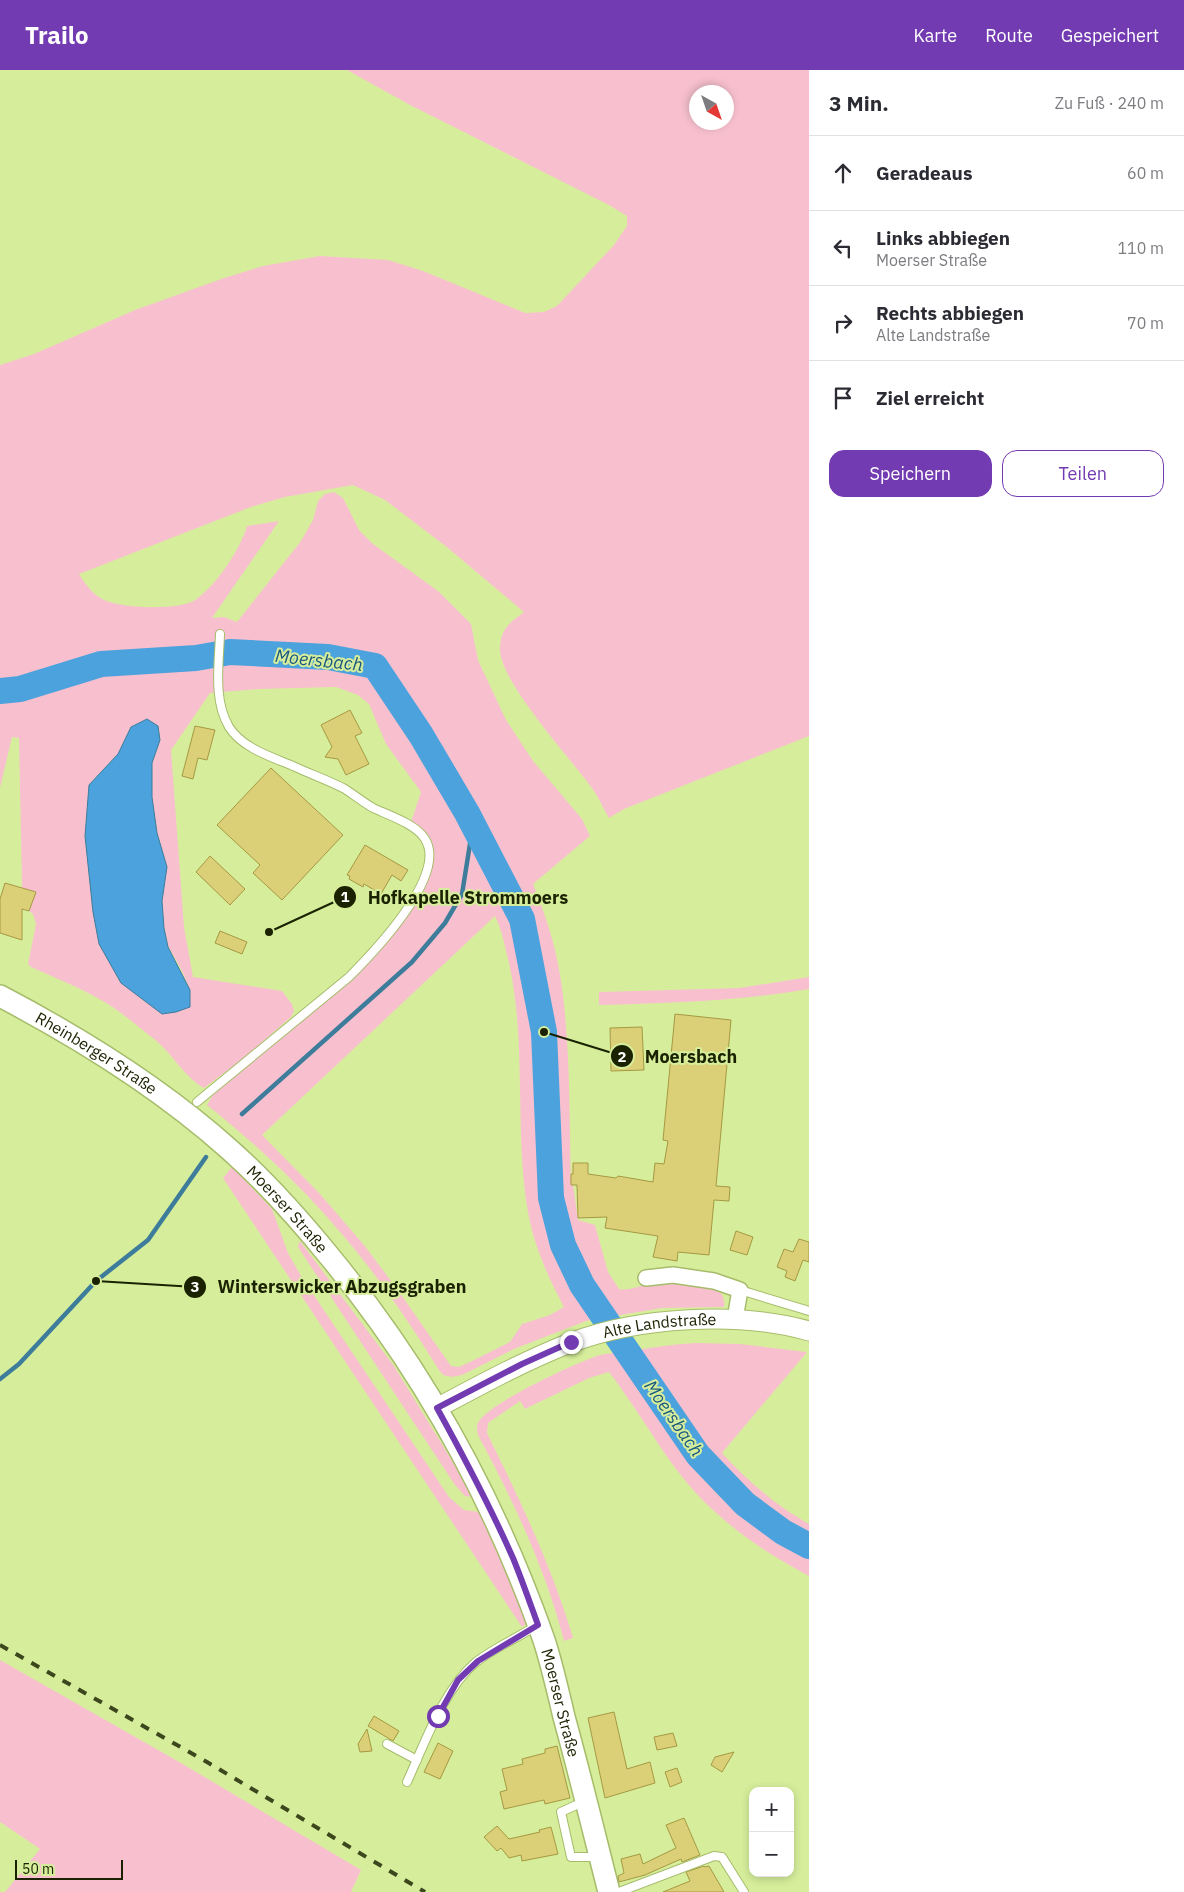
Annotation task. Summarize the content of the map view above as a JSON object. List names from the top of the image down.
{
  "streets": {
    "main road": ["Rheinberger Straße", "Moerser Straße"],
    "street": ["Alte Landstraße"]
  },
  "crossings": [
    ["Rheinberger Straße", "Moerser Straße"],
    ["Moerser Straße", "Alte Landstraße"]
  ],
  "water": ["Moersbach"],
  "places": ["Hofkapelle Strommoers", "Moersbach", "Winterswicker Abzugsgraben"],
  "scale_bar": "50 m",
  "north": "bottom right",
  "page": {
    "header": "Trailo",
    "nav": ["Karte", "Route", "Gespeichert"],
    "heading": ["3 Min.", "Zu Fuß · 240 m"],
    "list": [
      ["Geradeaus", "60 m"],
      ["Links abbiegen", "Moerser Straße", "110 m"],
      ["Rechts abbiegen", "Alte Landstraße", "70 m"],
      "Ziel erreicht"
    ],
    "buttons": ["Speichern", "Teilen"],
    "map_buttons": ["+", "−"],
    "scale": "50 m"
  }
}
